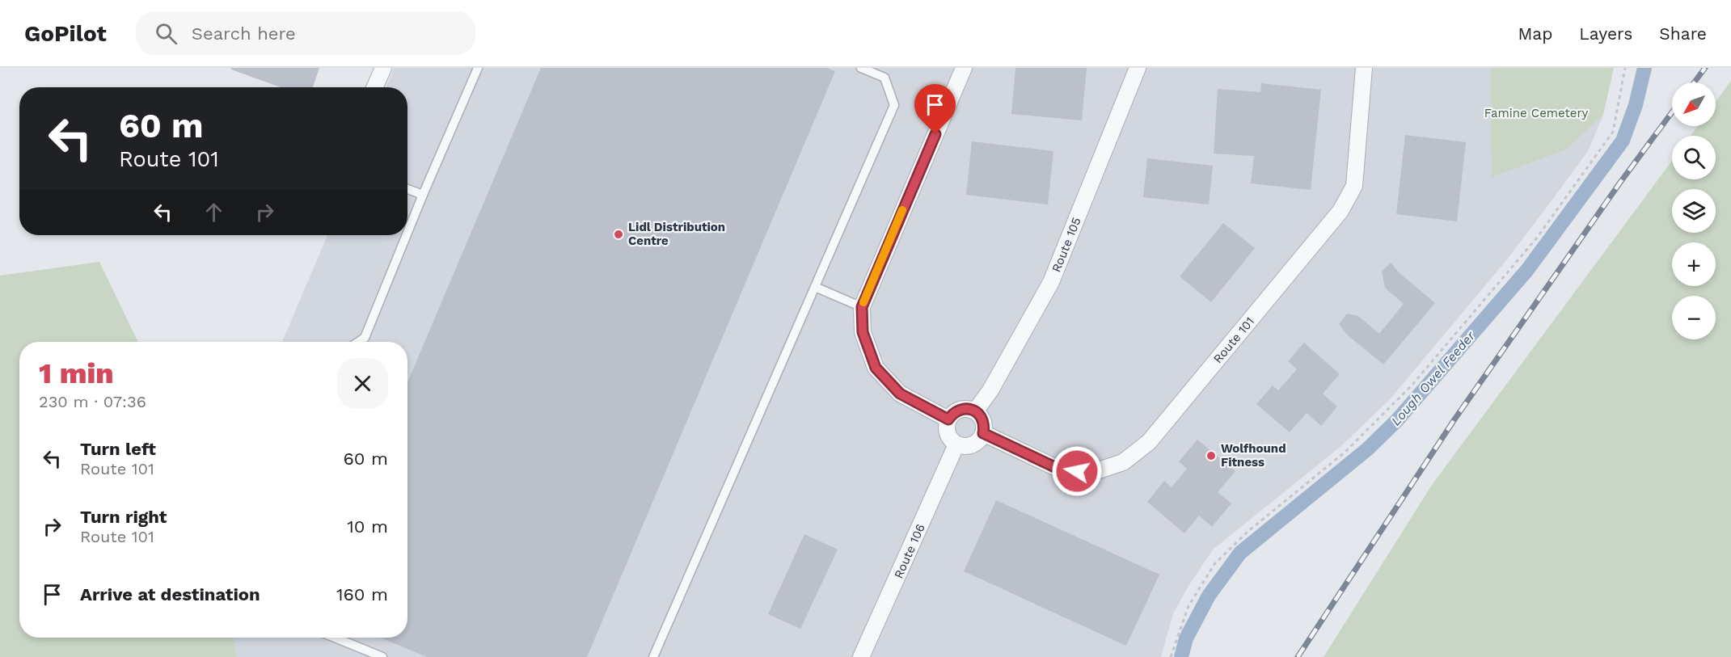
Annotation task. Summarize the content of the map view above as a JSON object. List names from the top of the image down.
{
  "streets": {
    "street": ["Route 105", "Route 101", "Route 106"]
  },
  "crossings": [
    ["Route 105", "Route 101"],
    ["Route 105", "Route 106"],
    ["Route 101", "Route 106"]
  ],
  "water": ["Lough Owel Feeder"],
  "parks": ["Famine Cemetery"],
  "places": ["Lidl Distribution Centre", "Wolfhound Fitness"],
  "north": "bottom left",
  "page": {
    "header": "GoPilot",
    "search": "Search here",
    "nav": ["Map", "Layers", "Share"],
    "map_buttons": ["+", "−"],
    "turn": ["60 m", "Route 101"],
    "heading": ["1 min", "230 m · 07:36"],
    "list": [
      {
        "name": "Turn left",
        "note": "Route 101",
        "value": "60 m"
      },
      {
        "name": "Turn right",
        "note": "Route 101",
        "value": "10 m"
      },
      {
        "name": "Arrive at destination",
        "value": "160 m"
      }
    ]
  }
}
